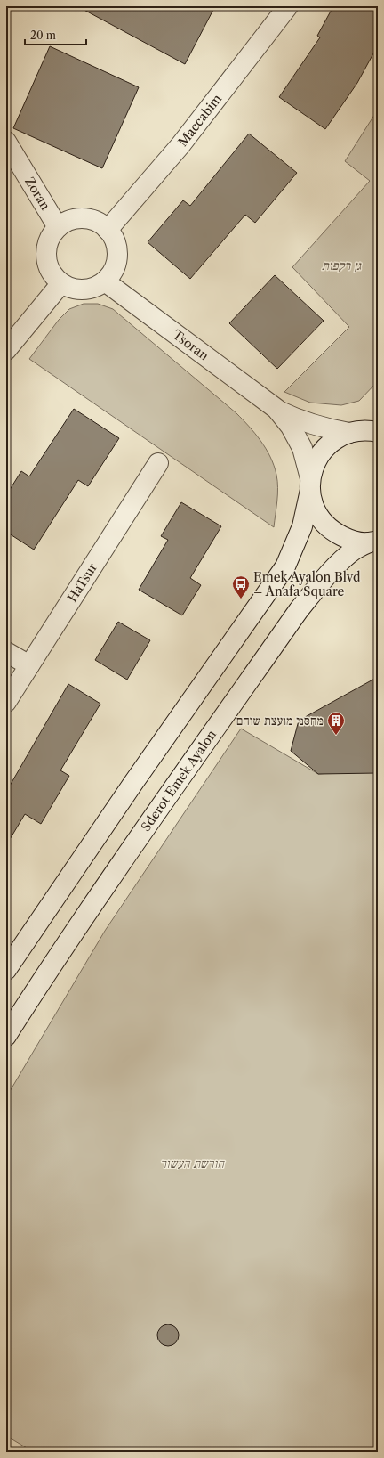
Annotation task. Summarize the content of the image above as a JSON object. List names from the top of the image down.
{
  "streets": {
    "street": [
      "Maccabim",
      "Zoran",
      "Tsoran",
      "HaTsur",
      "Sderot Emek Ayalon"
    ]
  },
  "crossings": [
    ["Maccabim", "Zoran"],
    ["Maccabim", "Tsoran"],
    ["Zoran", "Tsoran"],
    ["Tsoran", "Sderot Emek Ayalon"]
  ],
  "parks": ["גן רקפות", "חורשת העשור"],
  "places": {
    "bus stop": ["Emek Ayalon Blvd – Anafa Square"],
    "building": ["מחסני מועצת שוהם"]
  },
  "scale_bar": "20 m"
}
